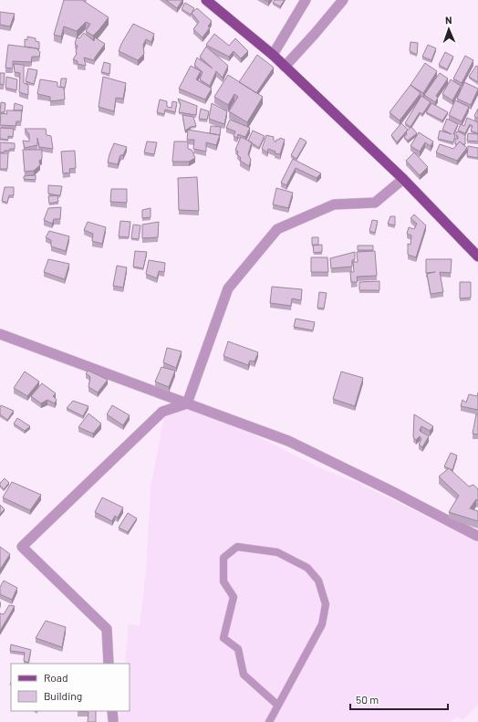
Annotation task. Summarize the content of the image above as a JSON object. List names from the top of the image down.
{
  "legend": ["Road", "Building"],
  "scale_bar": "50 m",
  "north": "top"
}
